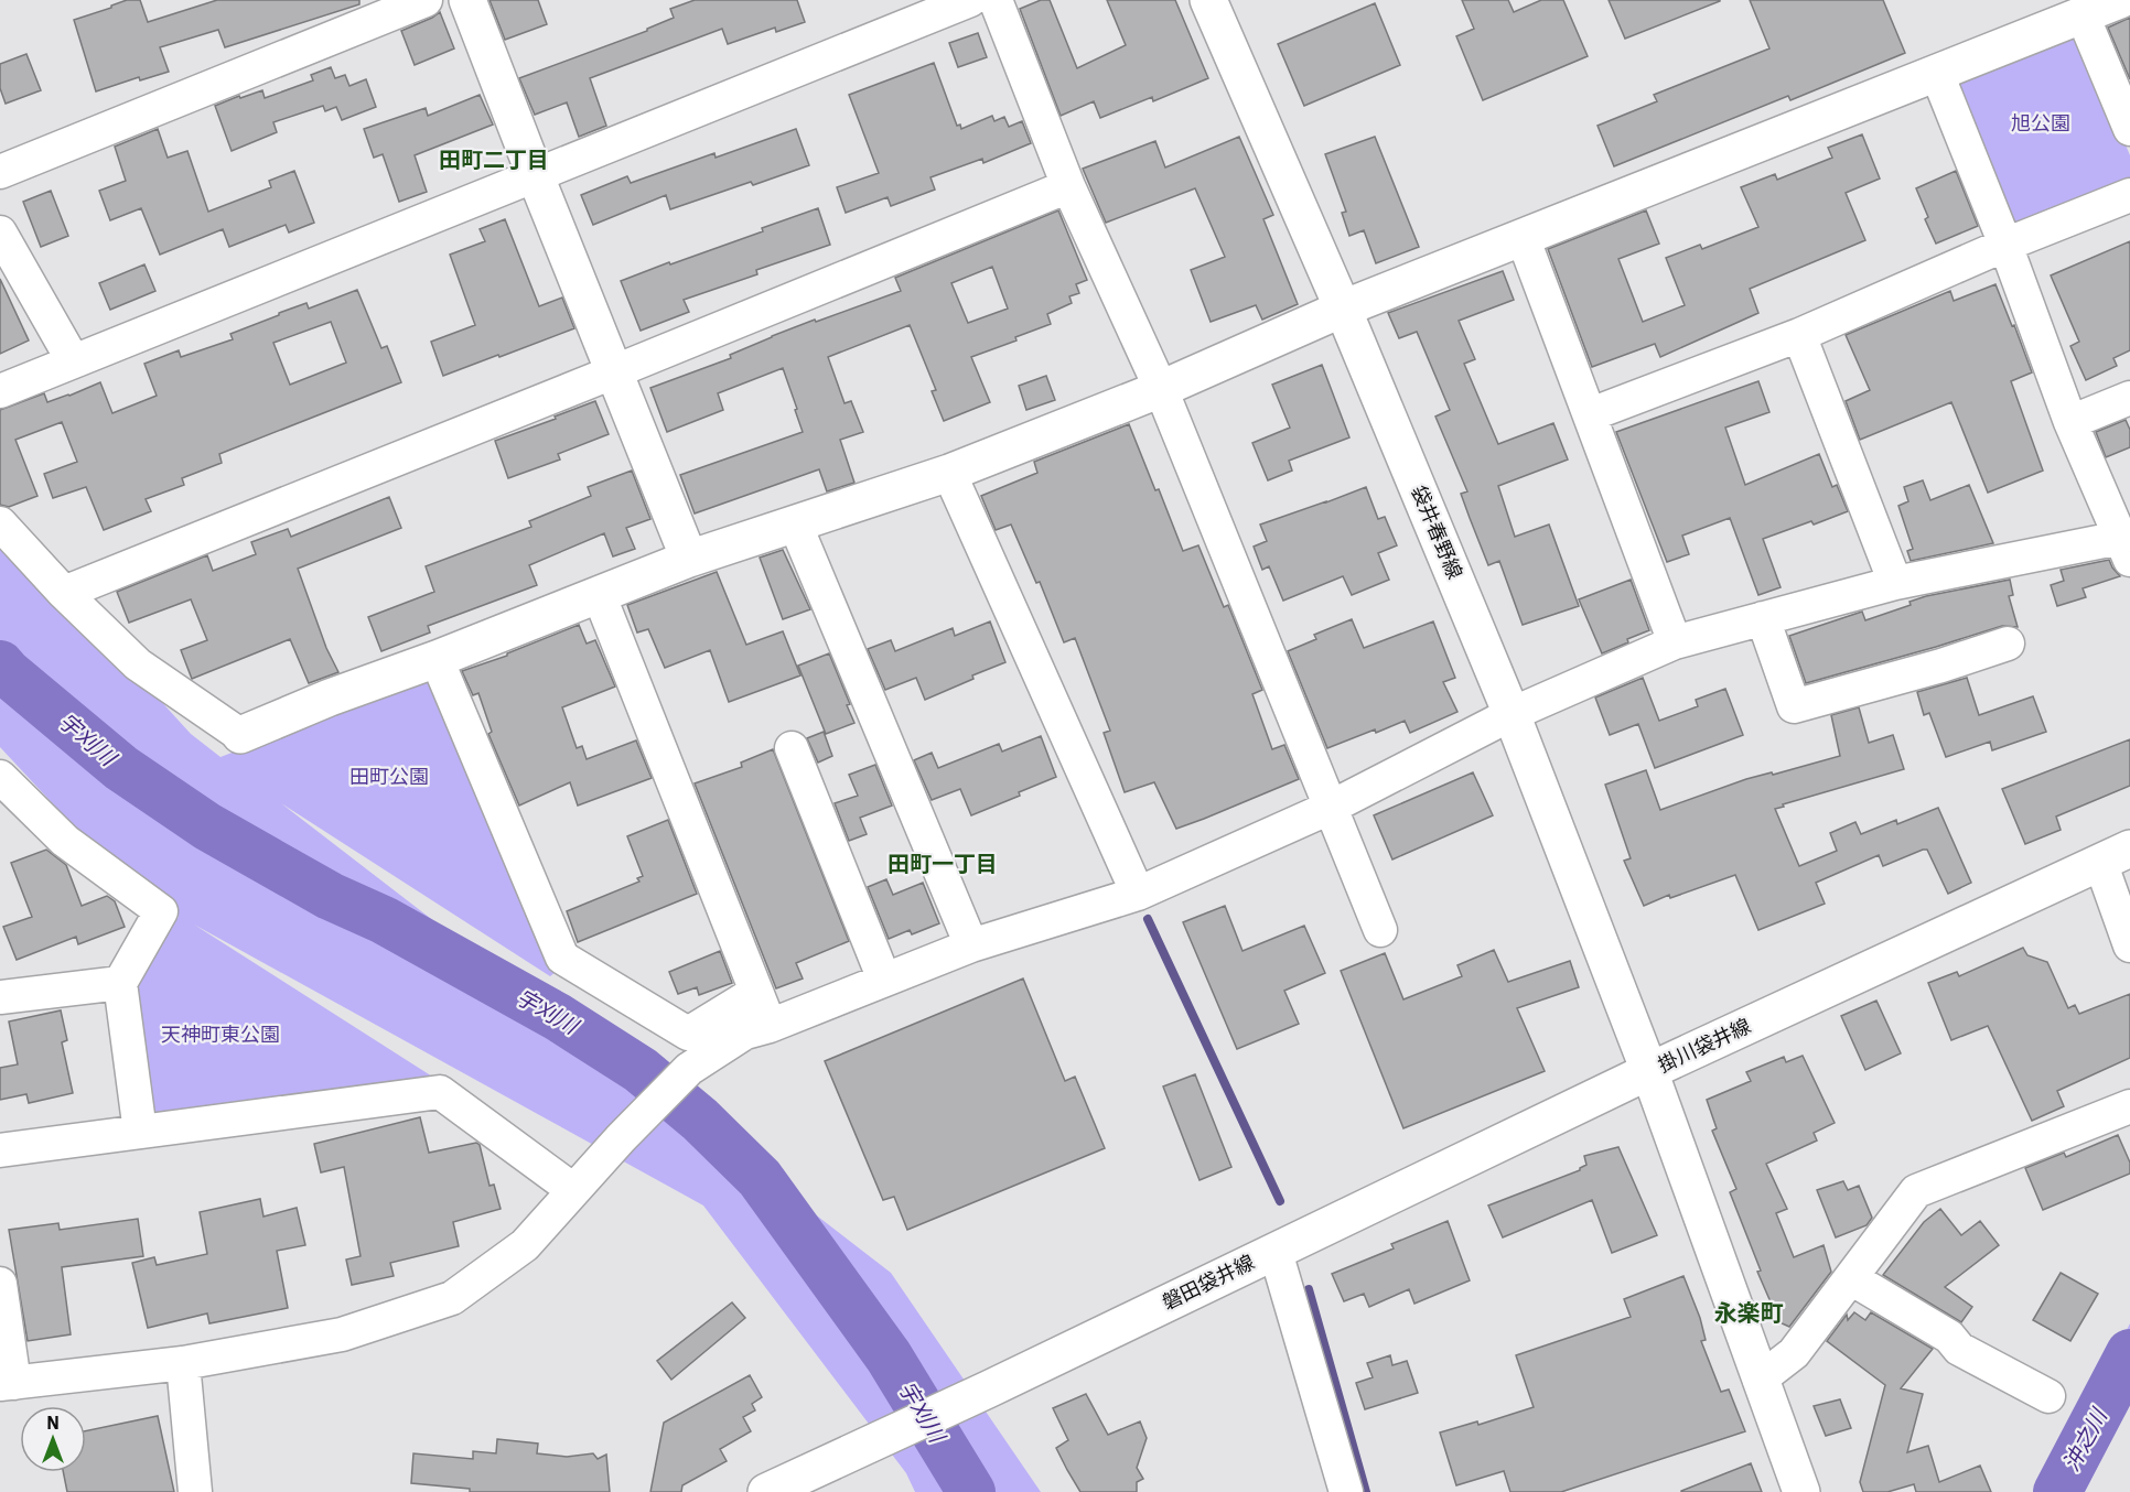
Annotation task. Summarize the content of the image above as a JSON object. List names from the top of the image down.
{
  "streets": {
    "main road": ["袋井春野線", "掛川袋井線", "磐田袋井線"]
  },
  "crossings": [
    ["袋井春野線", "掛川袋井線"],
    ["袋井春野線", "磐田袋井線"],
    ["掛川袋井線", "磐田袋井線"]
  ],
  "districts": ["田町二丁目", "田町一丁目", "永楽町"],
  "water": ["宇刈川", "沖之川"],
  "parks": ["旭公園", "田町公園", "天神町東公園"],
  "north": "top"
}
